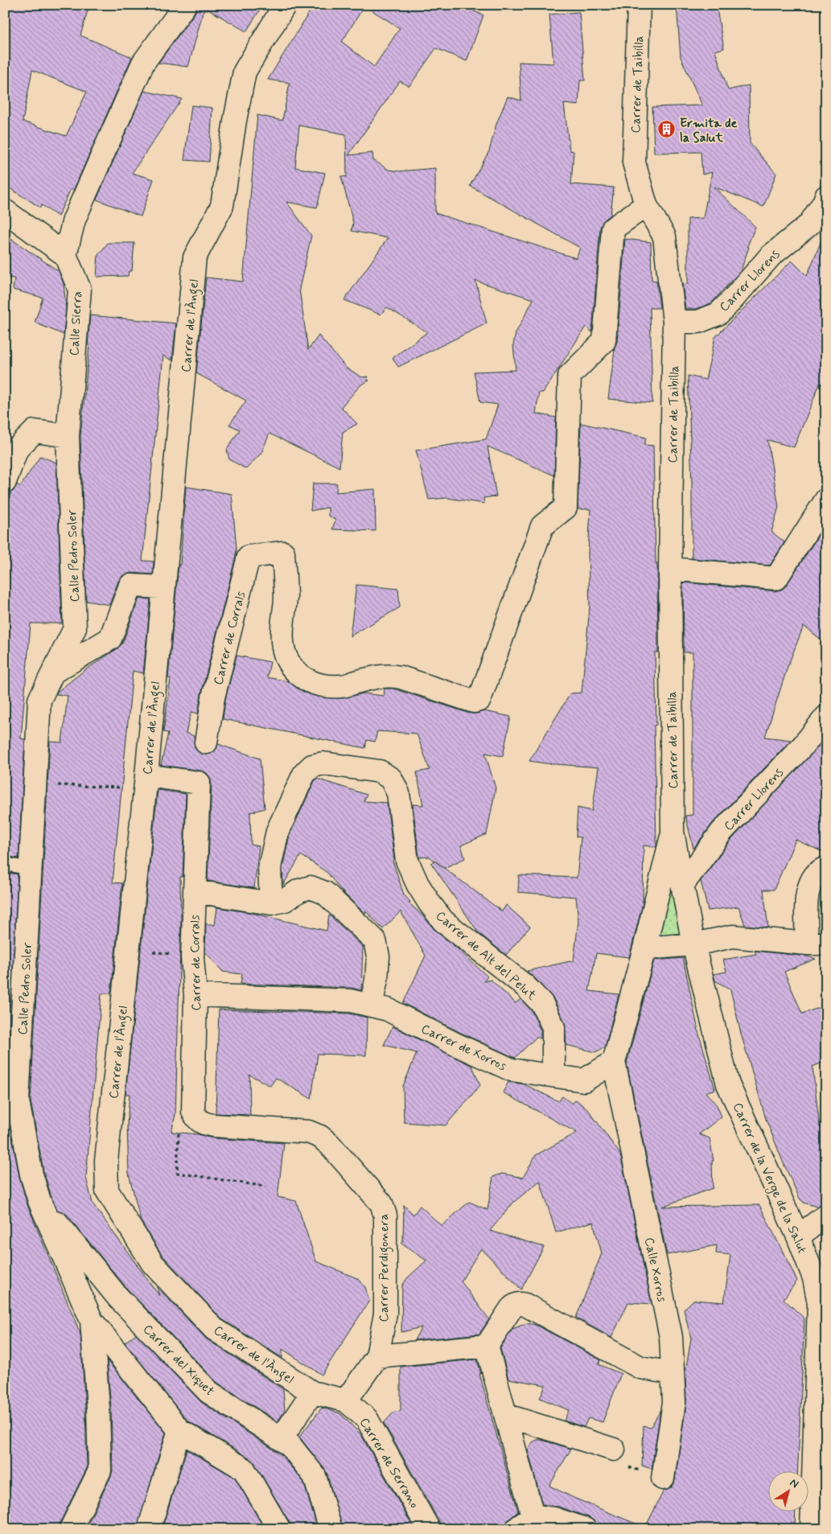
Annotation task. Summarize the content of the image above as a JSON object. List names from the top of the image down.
{
  "streets": {
    "street": [
      "Carrer de Taibilla",
      "Carrer Llorens",
      "Calle Sierra",
      "Carrer de l'Àngel",
      "Calle Pedro Soler",
      "Carrer de Corrals",
      "Carrer de Alt del Pelut",
      "Carrer de Xorros",
      "Carrer de la Verge de la Salut",
      "Carrer Perdigonera",
      "Calle Xorros",
      "Carrer del Xiquet",
      "Carrer de Serrano"
    ]
  },
  "crossings": [
    ["Carrer de Taibilla", "Carrer Llorens"],
    ["Carrer de Taibilla", "Carrer de Corrals"],
    ["Carrer de Taibilla", "Carrer de la Verge de la Salut"],
    ["Carrer Llorens", "Carrer de la Verge de la Salut"],
    ["Calle Sierra", "Calle Pedro Soler"],
    ["Carrer de l'Àngel", "Carrer de Corrals"],
    ["Carrer de l'Àngel", "Carrer Perdigonera"],
    ["Carrer de l'Àngel", "Carrer de Serrano"],
    ["Calle Pedro Soler", "Carrer del Xiquet"],
    ["Carrer de Corrals", "Carrer de Xorros"],
    ["Carrer de Corrals", "Carrer Perdigonera"],
    ["Carrer de Alt del Pelut", "Carrer de Xorros"],
    ["Carrer de Xorros", "Calle Xorros"],
    ["Carrer Perdigonera", "Carrer de Serrano"]
  ],
  "places": {
    "building": ["Ermita de la Salut"]
  },
  "north": "top right"
}
